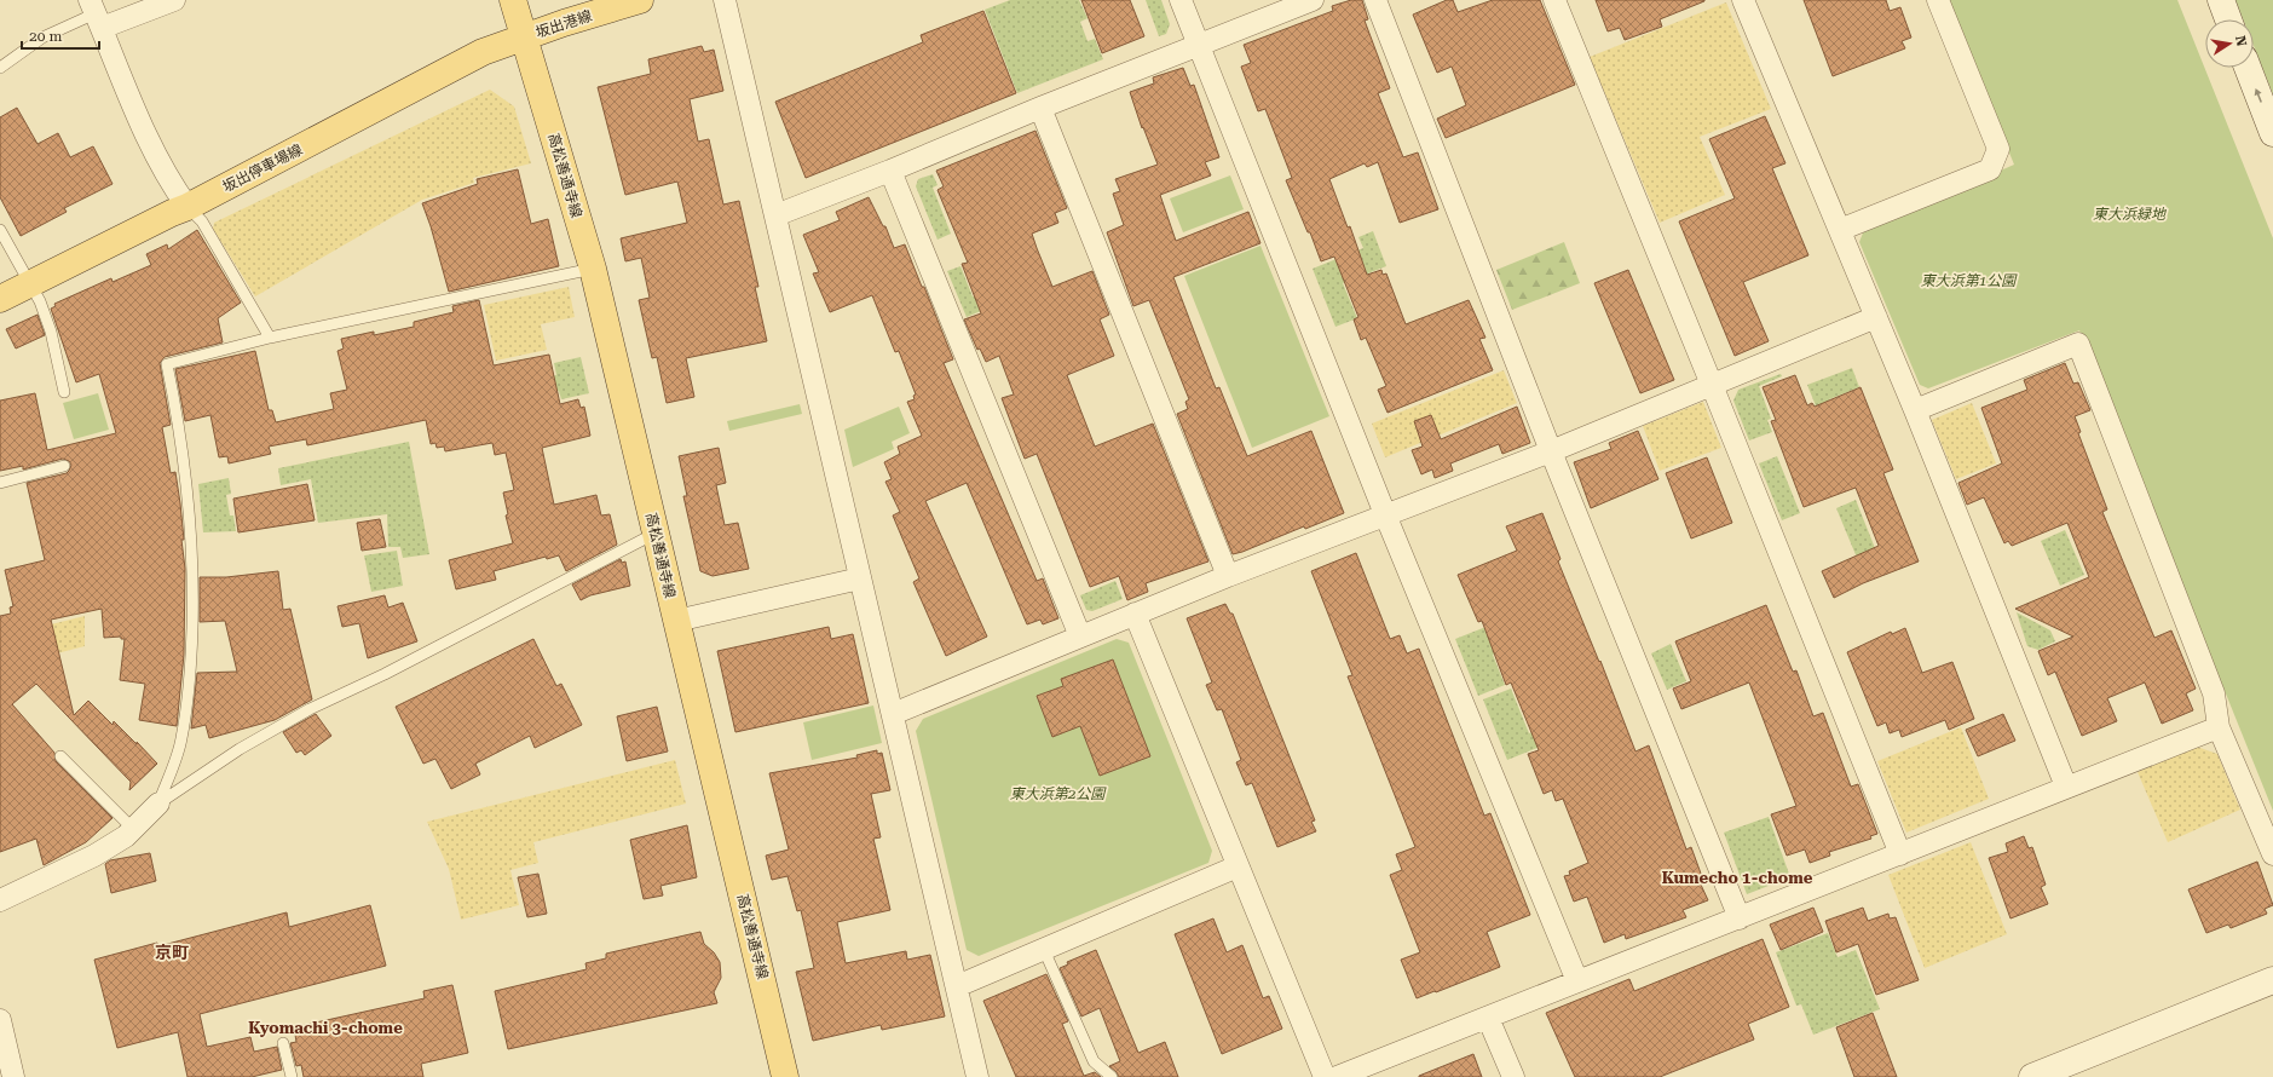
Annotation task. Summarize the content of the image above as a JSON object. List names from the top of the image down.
{
  "streets": {
    "main road": ["坂出港線", "坂出停車場線", "高松善通寺線"]
  },
  "crossings": [
    ["坂出港線", "坂出停車場線"],
    ["坂出港線", "高松善通寺線"],
    ["坂出停車場線", "高松善通寺線"]
  ],
  "districts": ["Kumecho 1-chome", "京町", "Kyomachi 3-chome"],
  "parks": ["東大浜緑地", "東大浜第1公園", "東大浜第2公園"],
  "scale_bar": "20 m",
  "north": "right"
}
